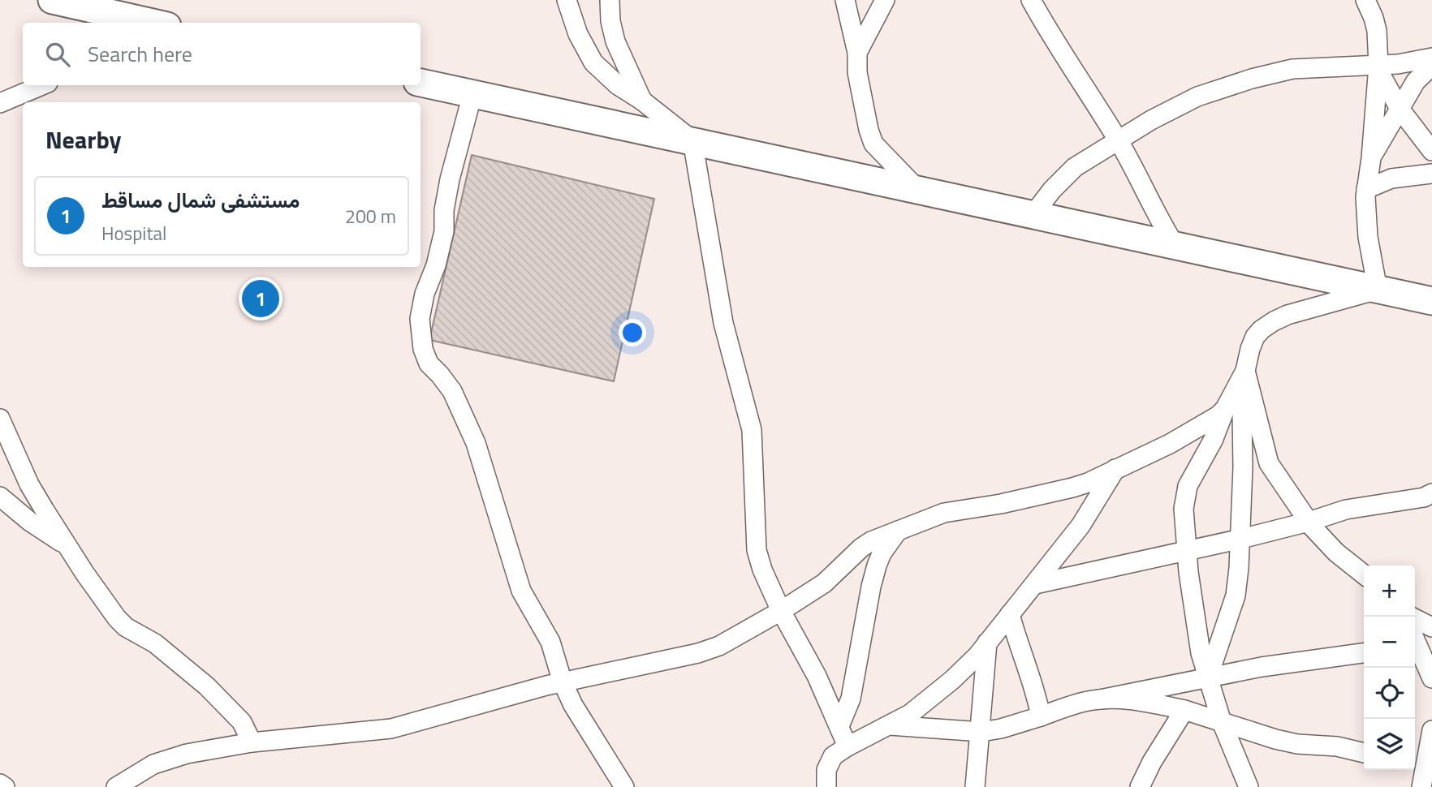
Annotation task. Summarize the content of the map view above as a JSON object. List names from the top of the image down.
{
  "page": {
    "search": "Search here",
    "heading": "Nearby",
    "list": [
      {
        "mark": "1",
        "name": "مستشفى شمال مساقط",
        "note": "Hospital",
        "value": "200 m"
      }
    ],
    "pins": "1",
    "map_buttons": ["+", "−"]
  }
}
